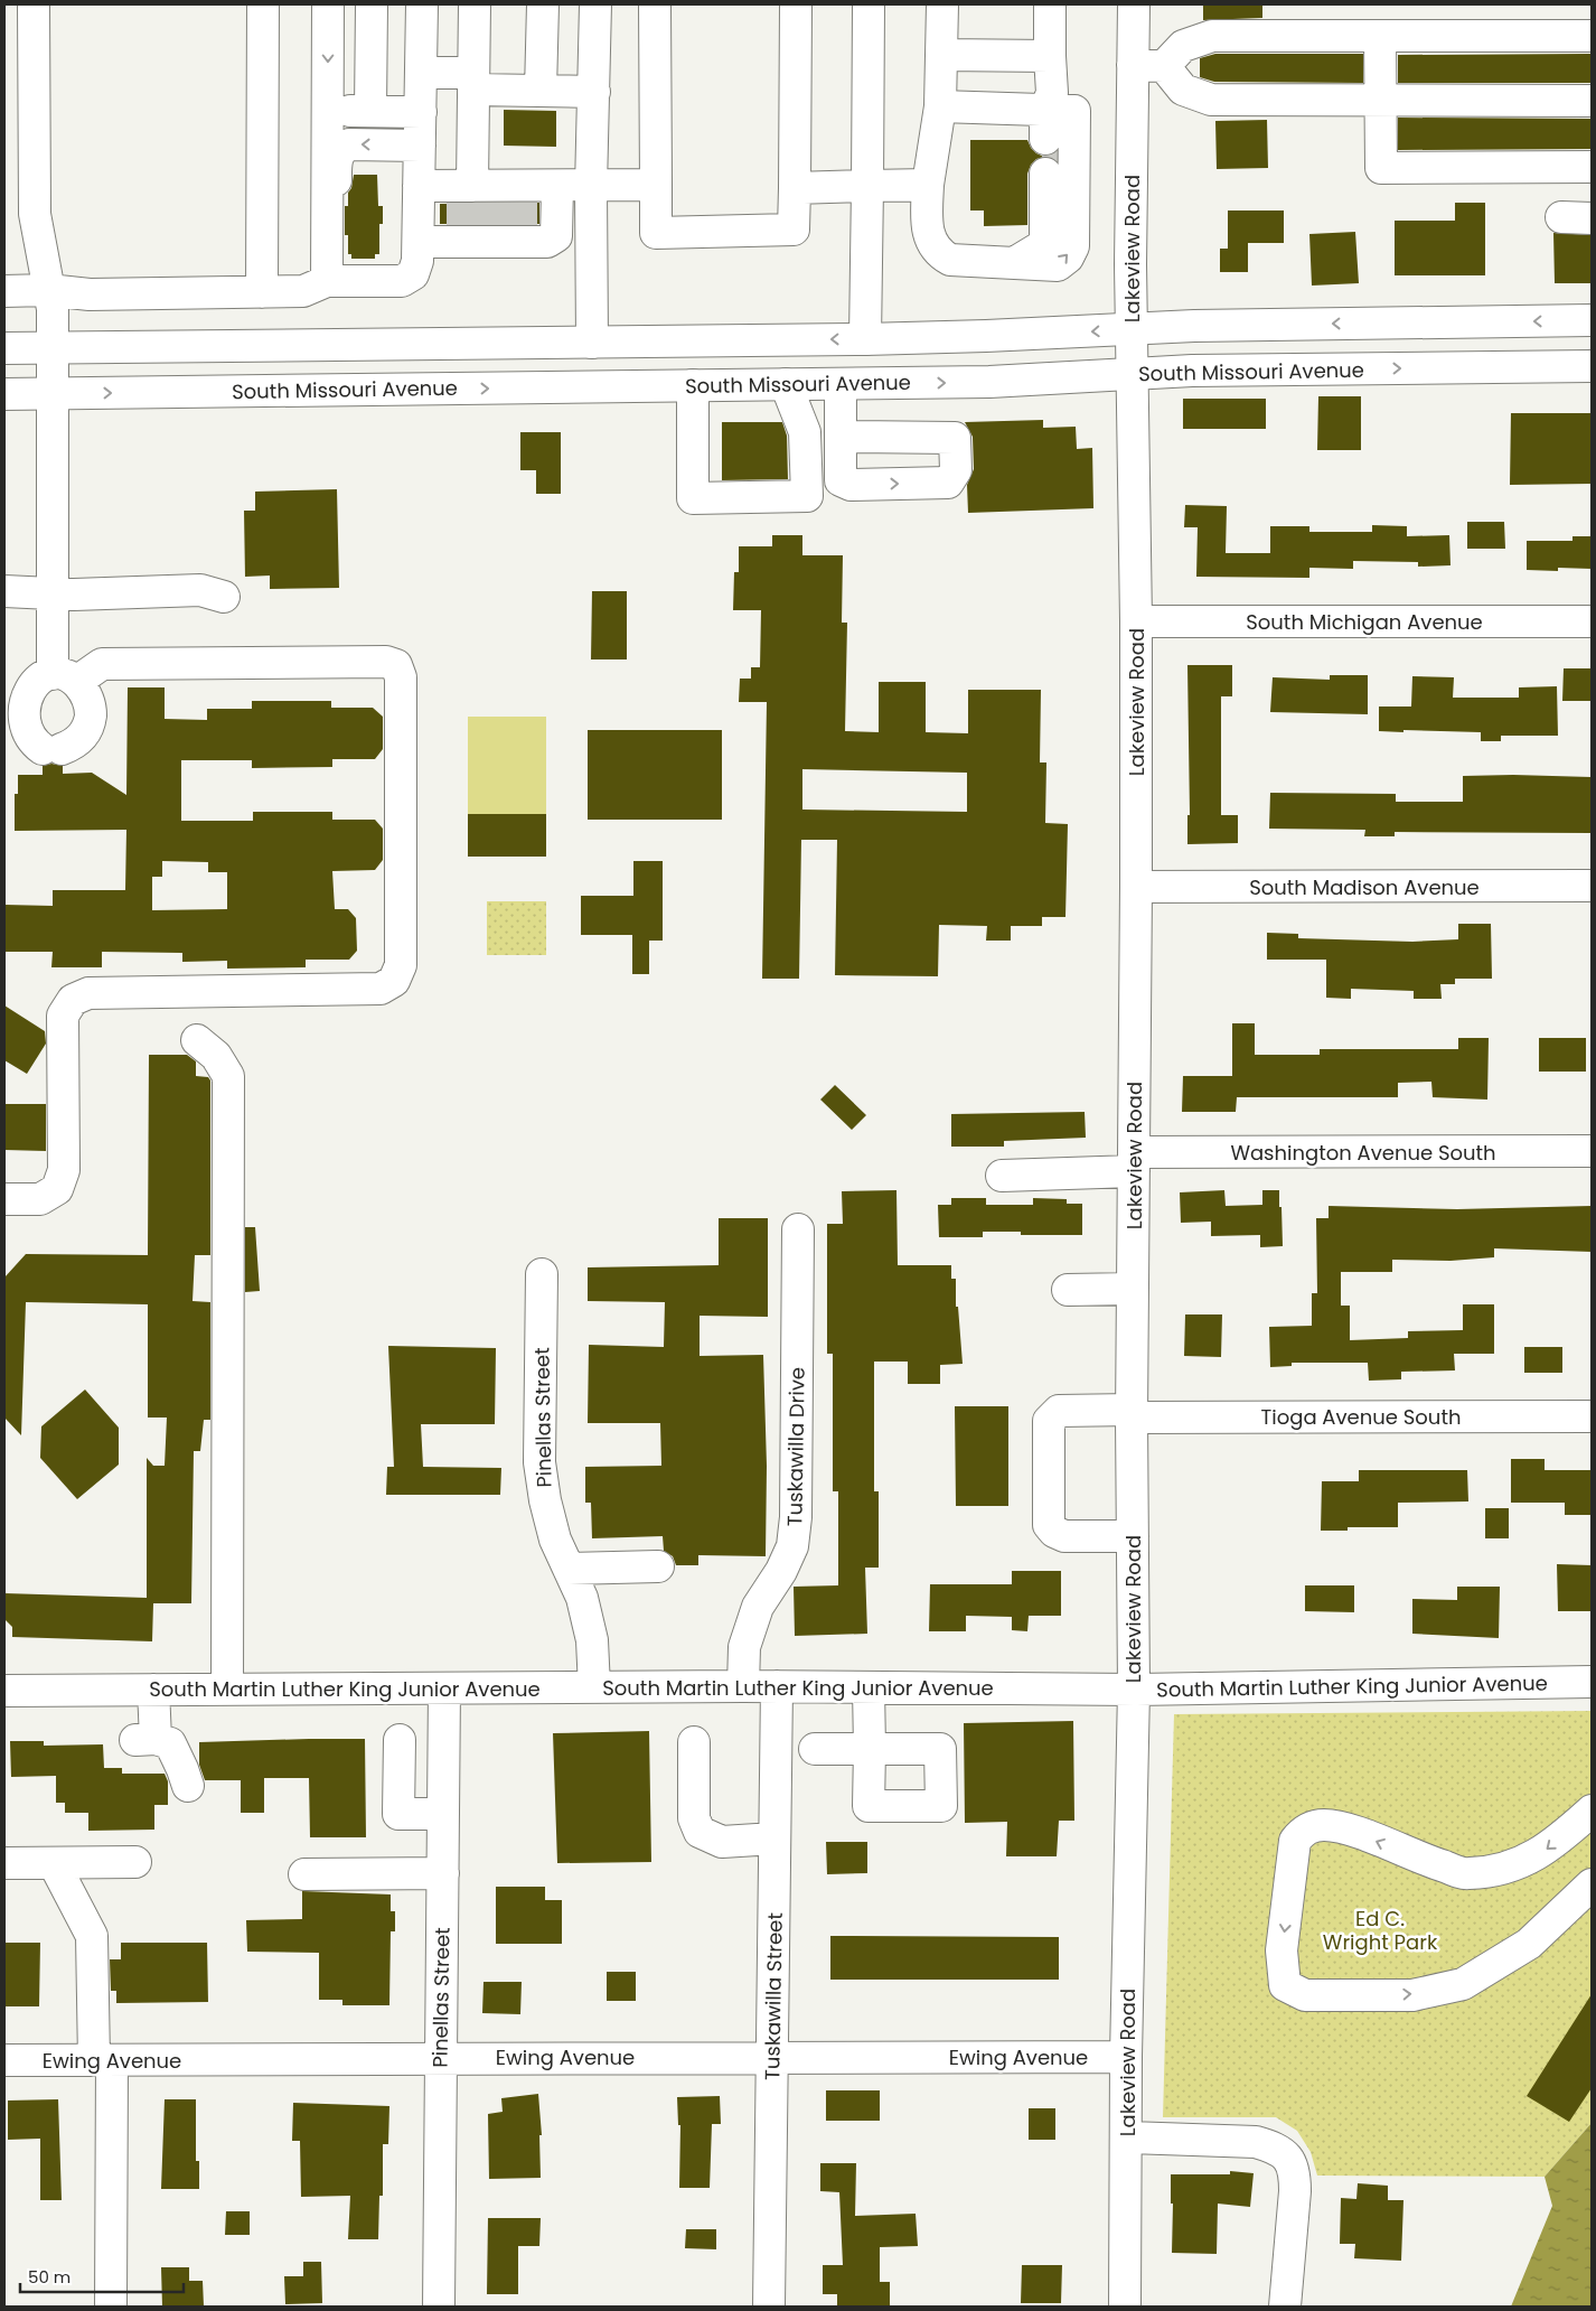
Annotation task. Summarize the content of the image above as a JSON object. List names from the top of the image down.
{
  "streets": {
    "street": [
      "Lakeview Road",
      "South Missouri Avenue",
      "South Michigan Avenue",
      "South Madison Avenue",
      "Washington Avenue South",
      "Tioga Avenue South",
      "Pinellas Street",
      "Tuskawilla Drive",
      "South Martin Luther King Junior Avenue",
      "Tuskawilla Street",
      "Ewing Avenue"
    ]
  },
  "crossings": [
    ["Lakeview Road", "South Missouri Avenue"],
    ["Lakeview Road", "South Michigan Avenue"],
    ["Lakeview Road", "South Madison Avenue"],
    ["Lakeview Road", "Washington Avenue South"],
    ["Lakeview Road", "Tioga Avenue South"],
    ["Lakeview Road", "South Martin Luther King Junior Avenue"],
    ["Lakeview Road", "Ewing Avenue"],
    ["Pinellas Street", "South Martin Luther King Junior Avenue"],
    ["Pinellas Street", "Ewing Avenue"],
    ["Tuskawilla Drive", "South Martin Luther King Junior Avenue"],
    ["South Martin Luther King Junior Avenue", "Tuskawilla Street"],
    ["Tuskawilla Street", "Ewing Avenue"]
  ],
  "parks": ["Ed C. Wright Park"],
  "scale_bar": "50 m"
}
